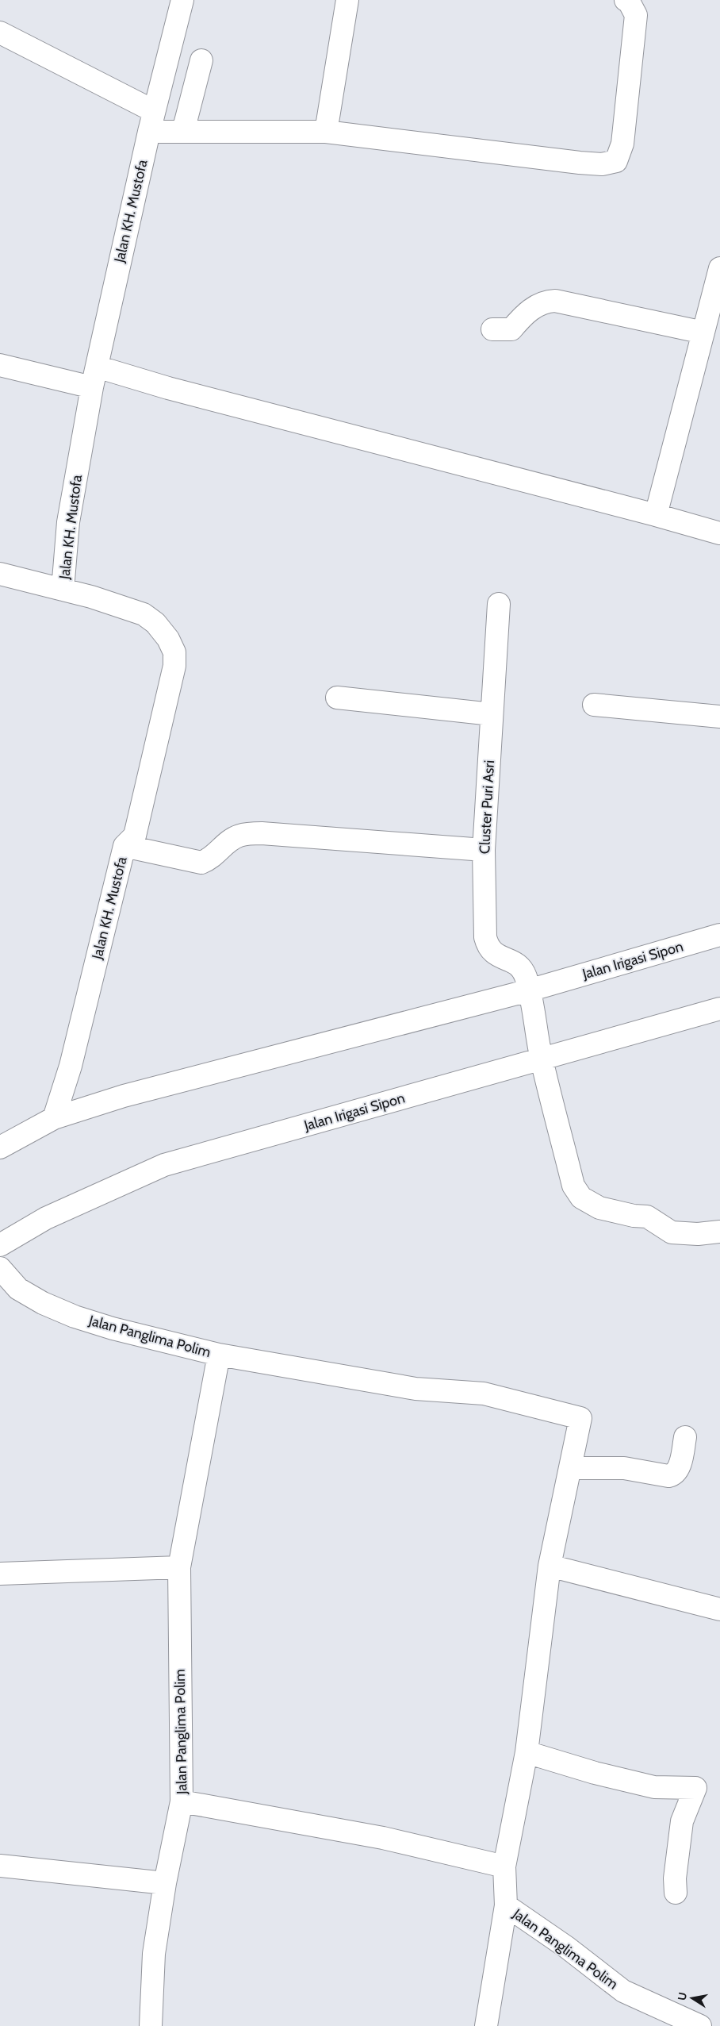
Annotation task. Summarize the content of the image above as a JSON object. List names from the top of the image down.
{
  "streets": {
    "street": [
      "Jalan KH. Mustofa",
      "Cluster Puri Asri",
      "Jalan Irigasi Sipon",
      "Jalan Panglima Polim"
    ]
  },
  "crossings": [
    ["Jalan KH. Mustofa", "Jalan Irigasi Sipon"],
    ["Cluster Puri Asri", "Jalan Irigasi Sipon"]
  ],
  "north": "left"
}
